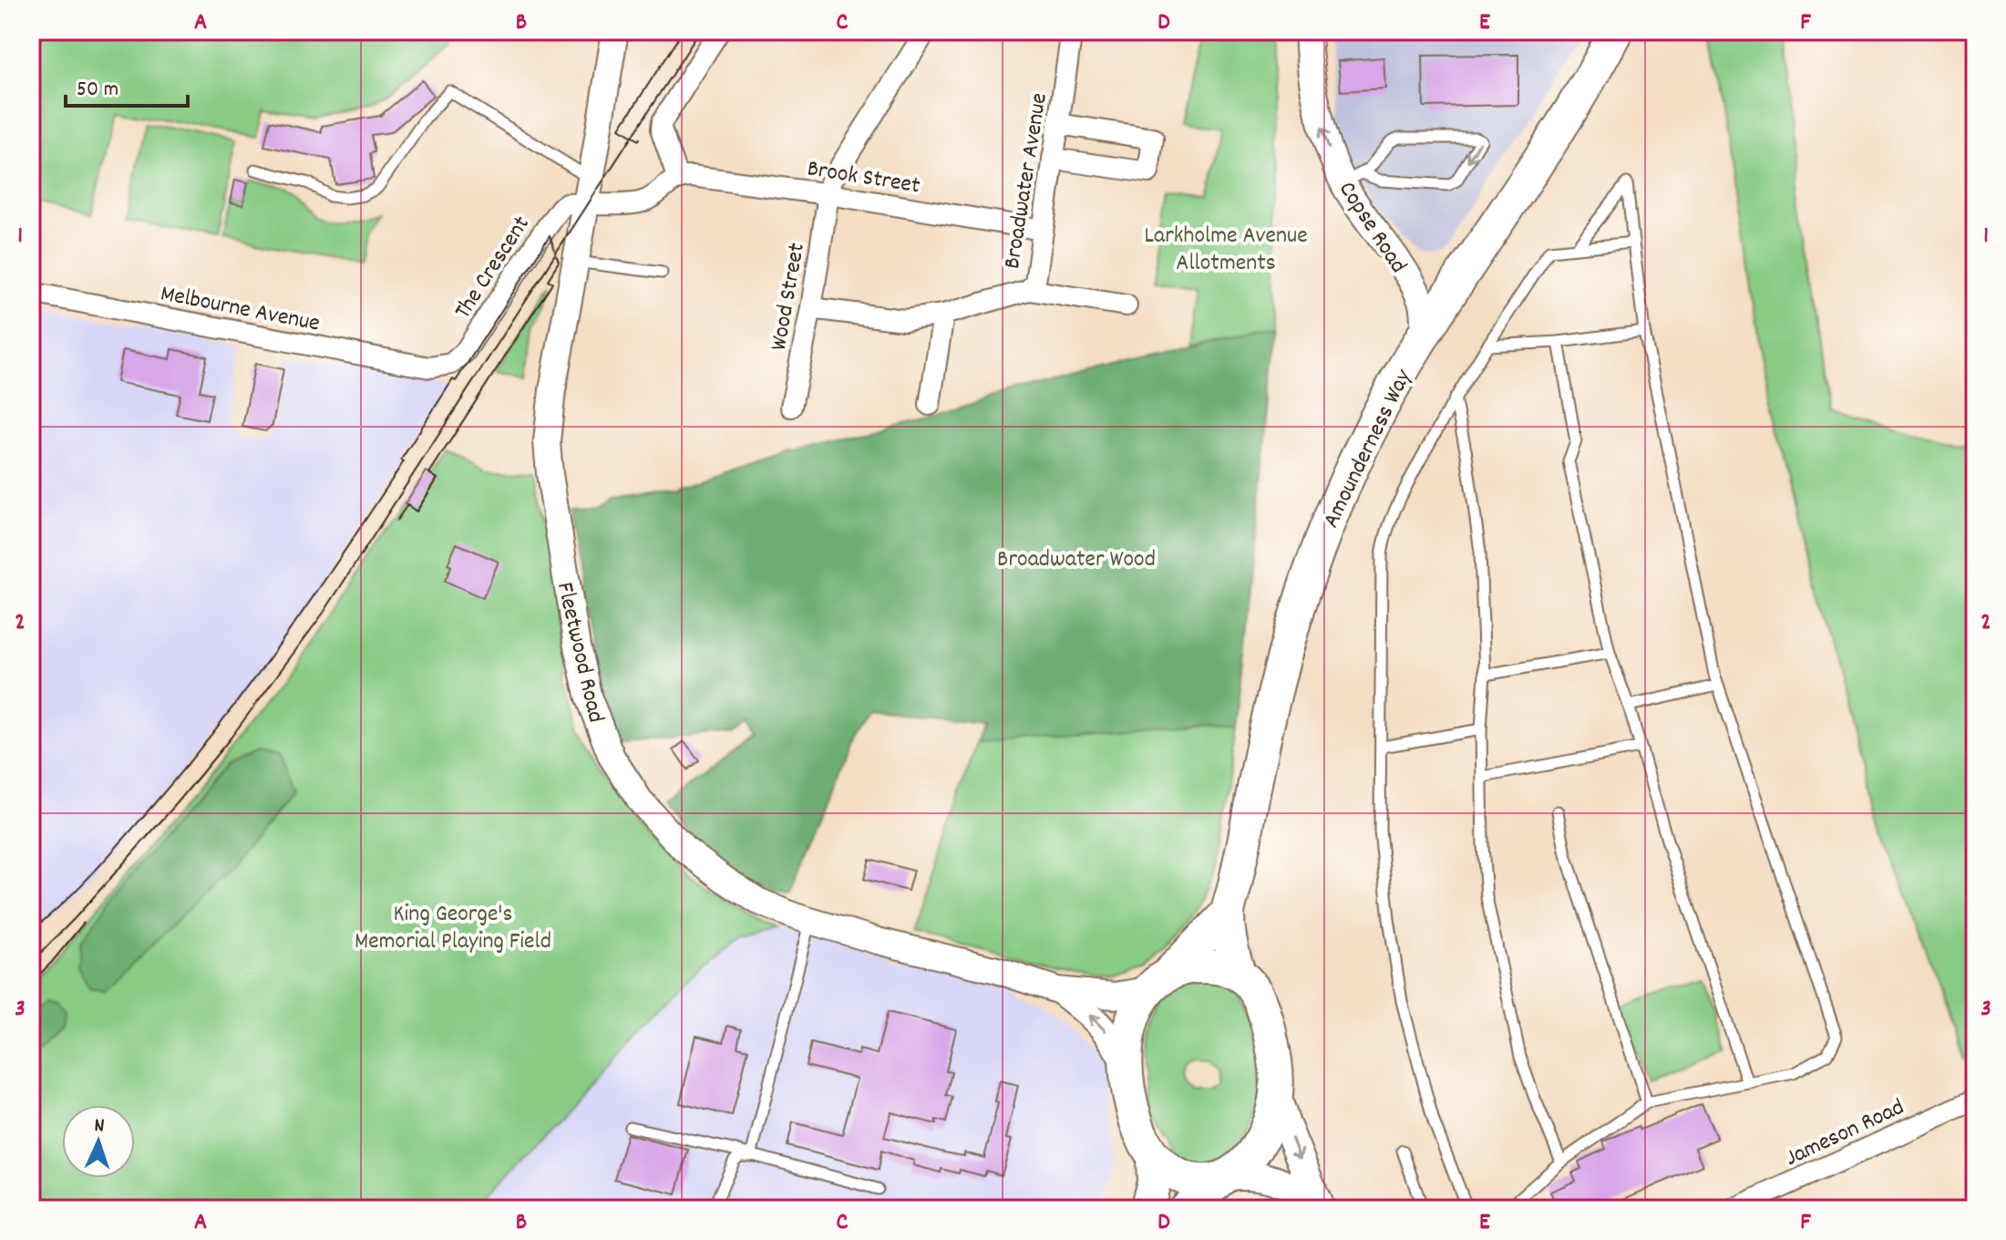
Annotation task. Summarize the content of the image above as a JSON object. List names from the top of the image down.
{
  "streets": {
    "highway": ["Amounderness Way"],
    "street": [
      "Brook Street",
      "Broadwater Avenue",
      "Copse Road",
      "The Crescent",
      "Wood Street",
      "Melbourne Avenue",
      "Fleetwood Road",
      "Jameson Road"
    ]
  },
  "crossings": [
    ["Brook Street", "Broadwater Avenue"],
    ["Brook Street", "Wood Street"],
    ["Broadwater Avenue", "Wood Street"],
    ["Copse Road", "Amounderness Way"],
    ["The Crescent", "Melbourne Avenue"],
    ["The Crescent", "Fleetwood Road"],
    ["Amounderness Way", "Fleetwood Road"]
  ],
  "one_way": ["Copse Road"],
  "parks": ["Larkholme Avenue Allotments", "Broadwater Wood", "King George's Memorial Playing Field"],
  "scale_bar": "50 m",
  "north": "top",
  "grid": {
    "columns": [
      "A",
      "B",
      "C",
      "D",
      "E",
      "F"
    ],
    "rows": ["1", "2", "3"]
  }
}
